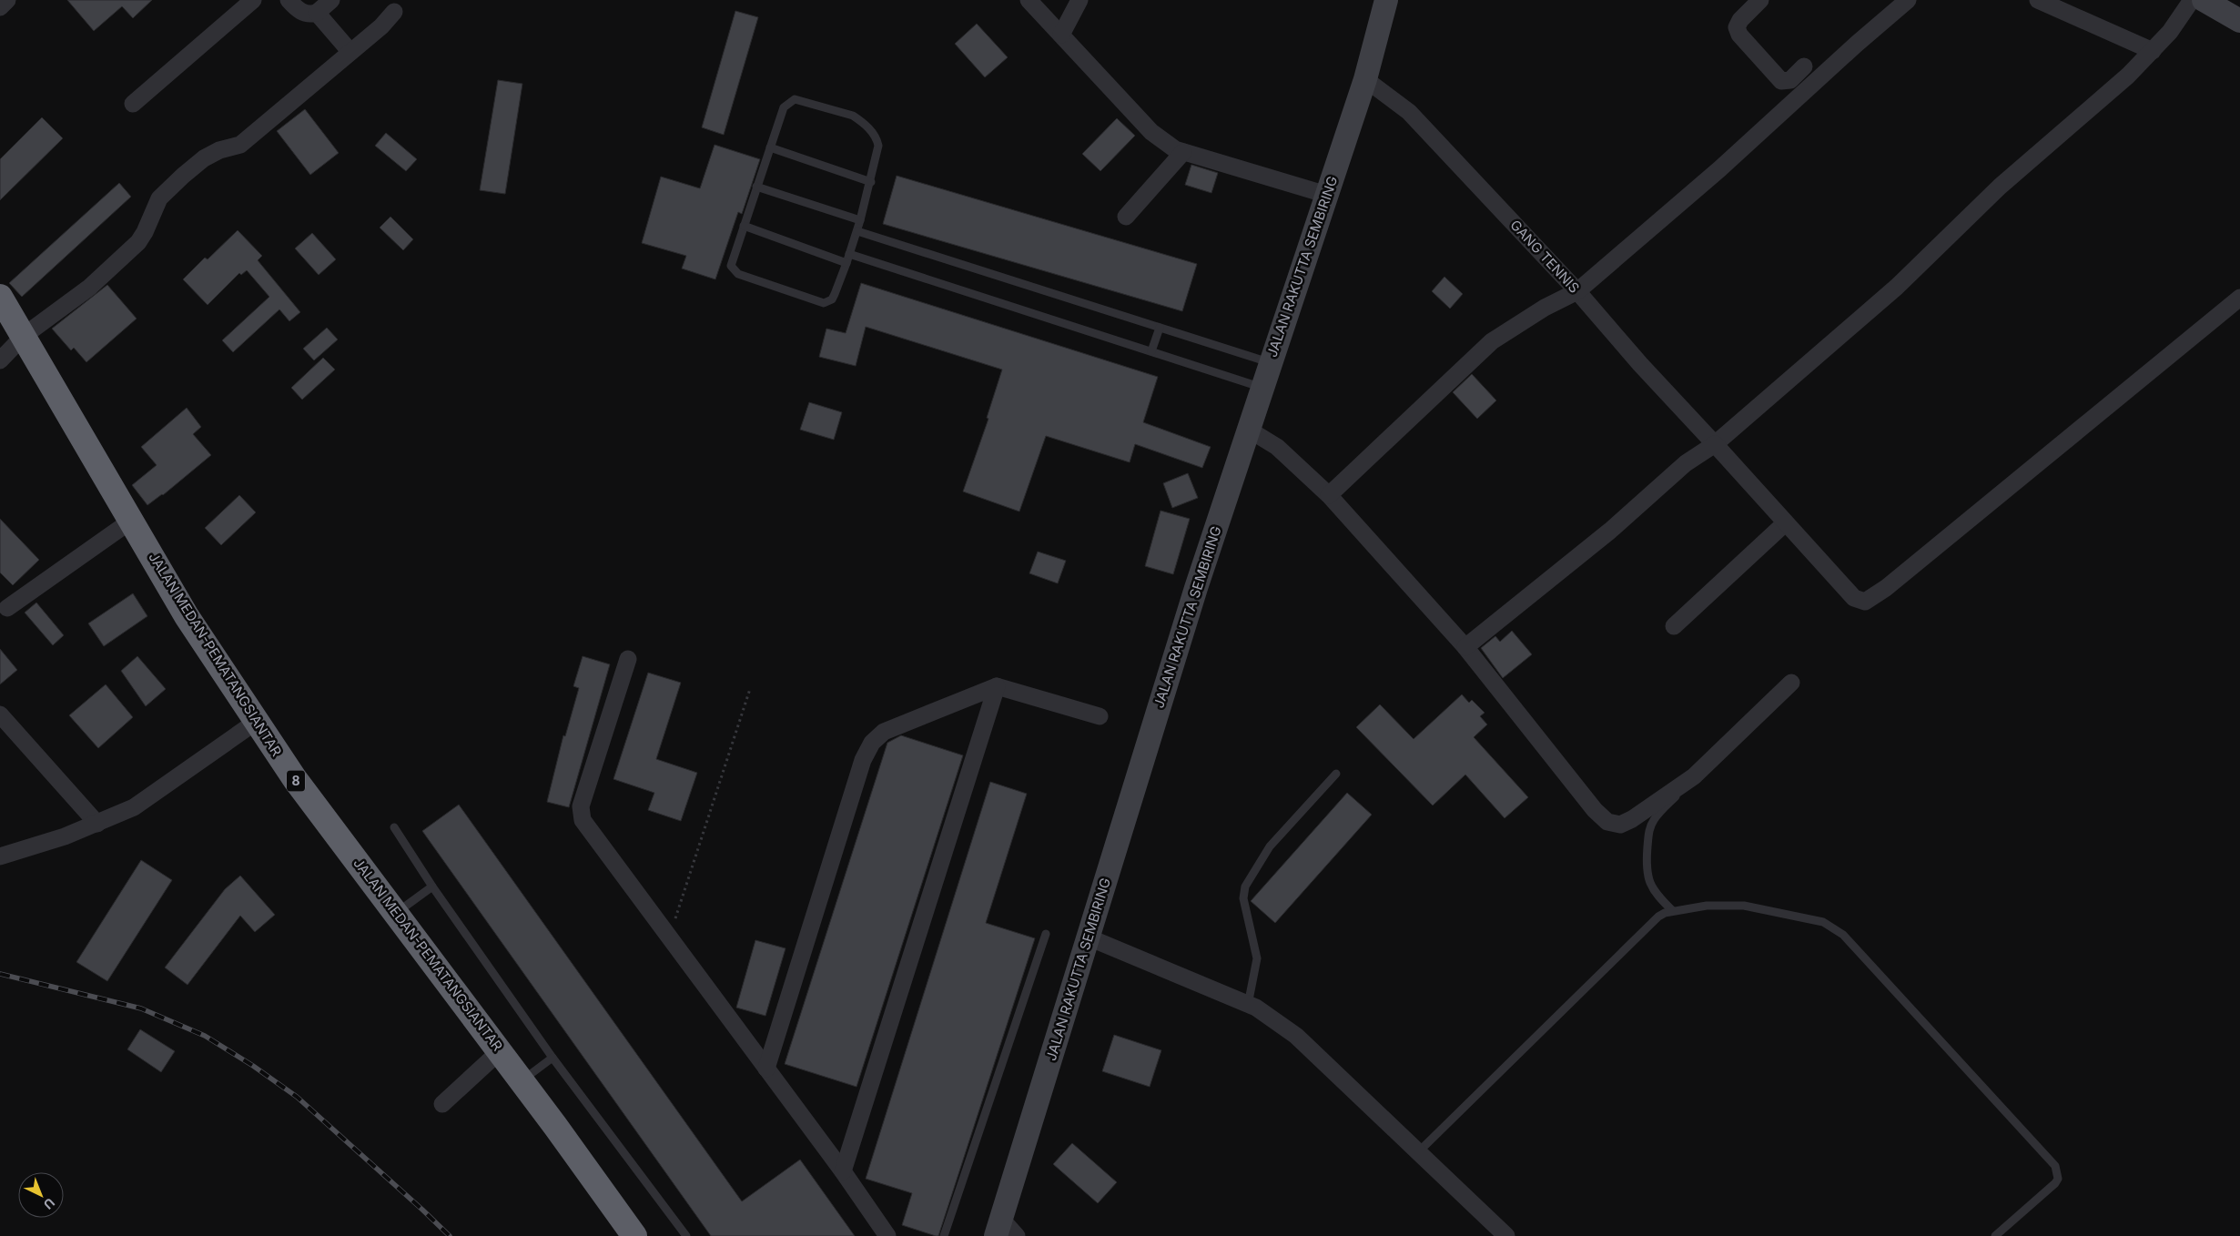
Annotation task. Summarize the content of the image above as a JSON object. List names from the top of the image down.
{
  "streets": {
    "highway": ["JALAN MEDAN-PEMATANGSIANTAR", "8"],
    "main road": ["JALAN RAKUTTA SEMBIRING"],
    "street": ["GANG TENNIS"]
  },
  "crossings": [
    ["GANG TENNIS", "JALAN RAKUTTA SEMBIRING"]
  ],
  "north": "bottom right"
}
